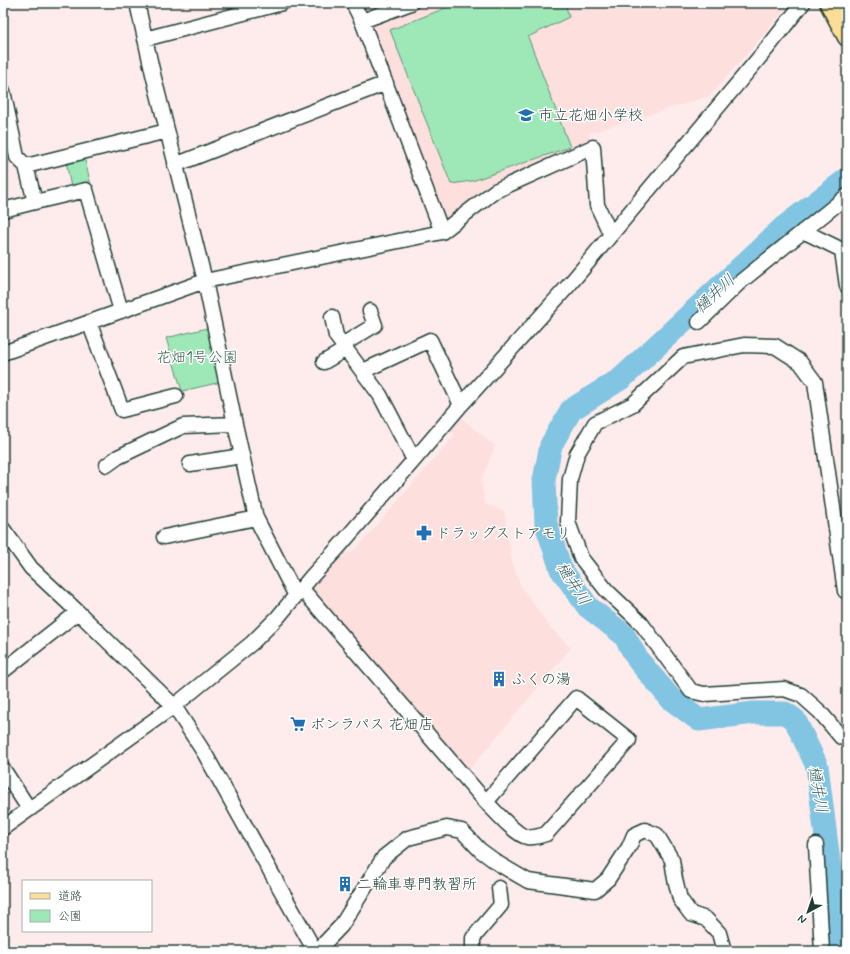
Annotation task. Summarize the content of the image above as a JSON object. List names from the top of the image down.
{
  "water": ["樋井川"],
  "parks": ["花畑1号公園"],
  "places": {
    "school or university": ["市立花畑小学校"],
    "pharmacy": ["ドラッグストアモリ"],
    "building": ["ふくの湯", "二輪車専門教習所"],
    "supermarket": ["ボンラパス 花畑店"]
  },
  "legend": ["道路", "公園"],
  "north": "bottom left"
}
